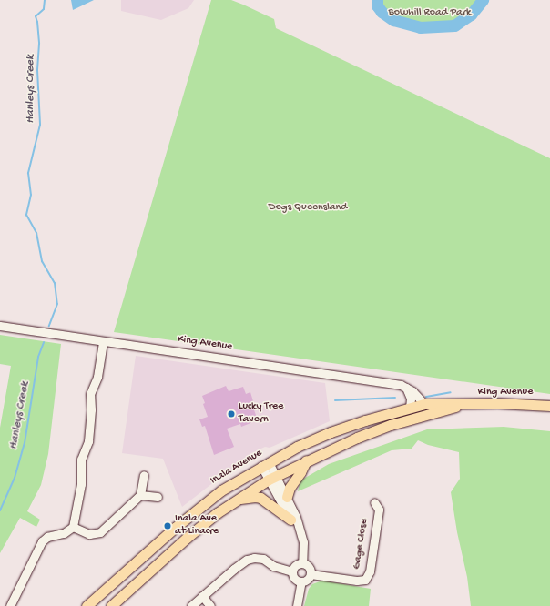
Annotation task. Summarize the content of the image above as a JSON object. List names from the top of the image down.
{
  "streets": {
    "main road": ["King Avenue", "Inala Avenue"],
    "street": ["Gage Close"]
  },
  "crossings": [
    ["King Avenue", "Inala Avenue"]
  ],
  "water": ["Hanleys Creek"],
  "parks": ["Bowhill Road Park", "Dogs Queensland"],
  "places": ["Lucky Tree Tavern", "Inala Ave at Linacre"]
}
